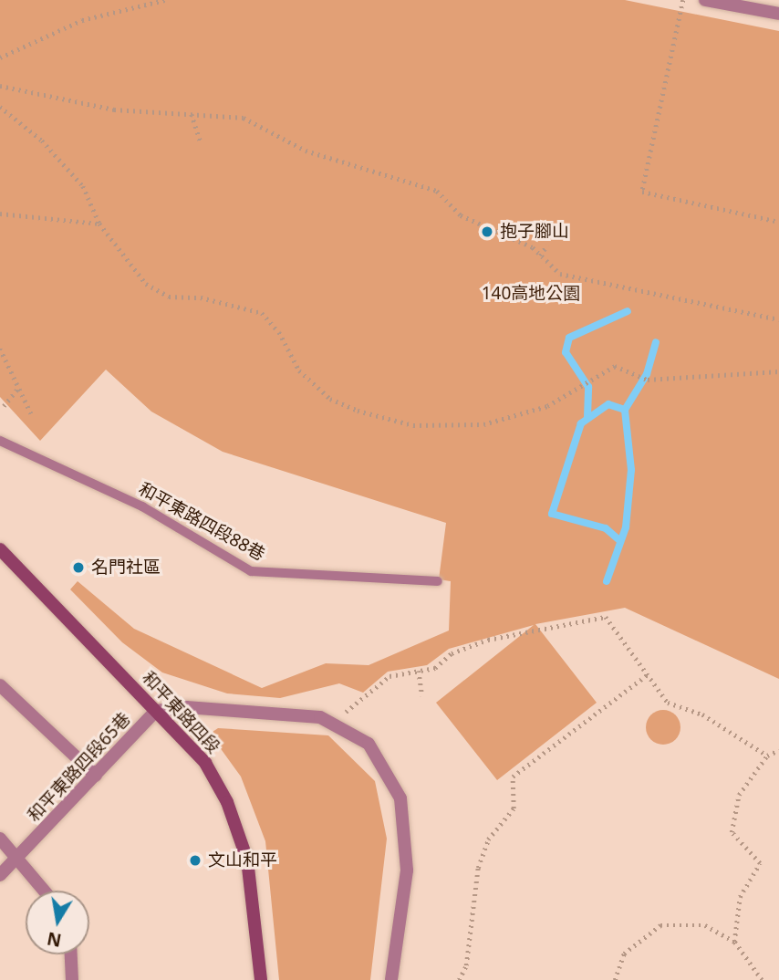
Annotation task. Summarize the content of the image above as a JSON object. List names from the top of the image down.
{
  "streets": {
    "main road": ["和平東路四段"],
    "street": ["和平東路四段65巷"],
    "lane": ["和平東路四段88巷"]
  },
  "crossings": [
    ["和平東路四段", "和平東路四段65巷"]
  ],
  "parks": ["140高地公園"],
  "places": ["抱子腳山", "名門社區", "文山和平"],
  "north": "bottom"
}
